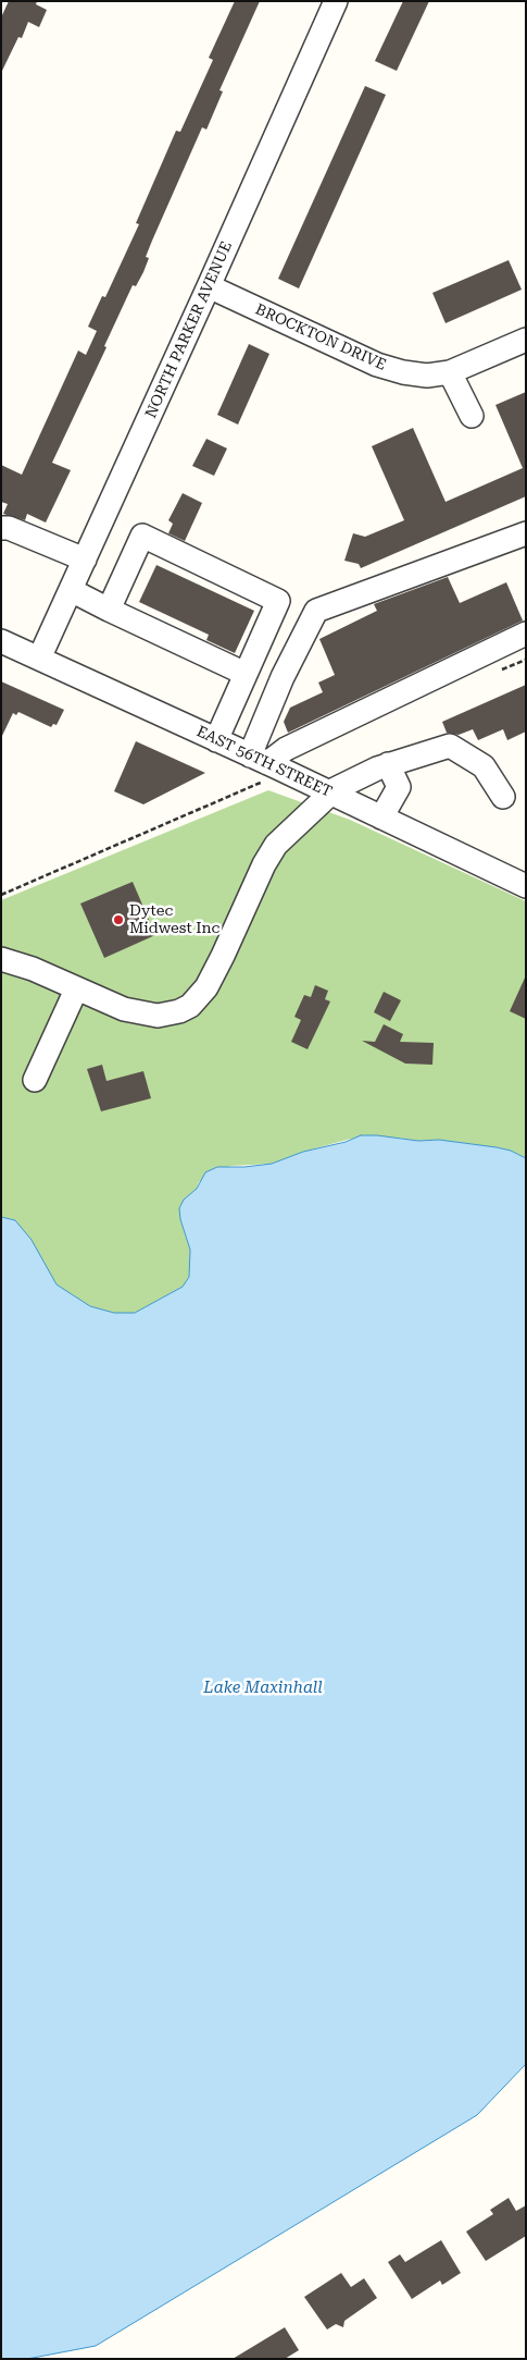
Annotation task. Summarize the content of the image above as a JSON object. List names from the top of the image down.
{
  "streets": {
    "street": ["NORTH PARKER AVENUE", "BROCKTON DRIVE", "EAST 56TH STREET"]
  },
  "crossings": [
    ["NORTH PARKER AVENUE", "BROCKTON DRIVE"],
    ["NORTH PARKER AVENUE", "EAST 56TH STREET"]
  ],
  "water": ["Lake Maxinhall"],
  "places": ["Dytec Midwest Inc"]
}
